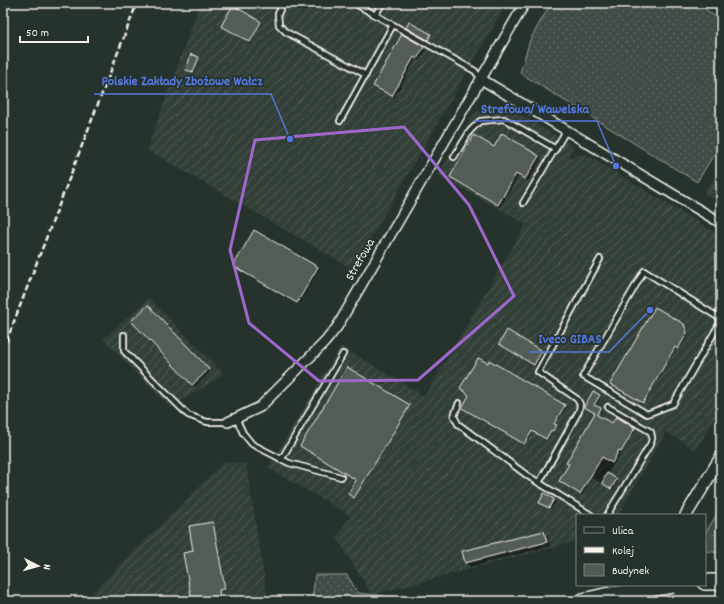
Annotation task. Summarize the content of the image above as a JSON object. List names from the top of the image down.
{
  "streets": {
    "street": ["Strefowa"]
  },
  "places": ["Polskie Zakłady Zbożowe Wałcz", "Strefowa/ Wawelska", "Iveco GIBAS"],
  "legend": ["Ulica", "Kolej", "Budynek"],
  "scale_bar": "50 m",
  "north": "right"
}
